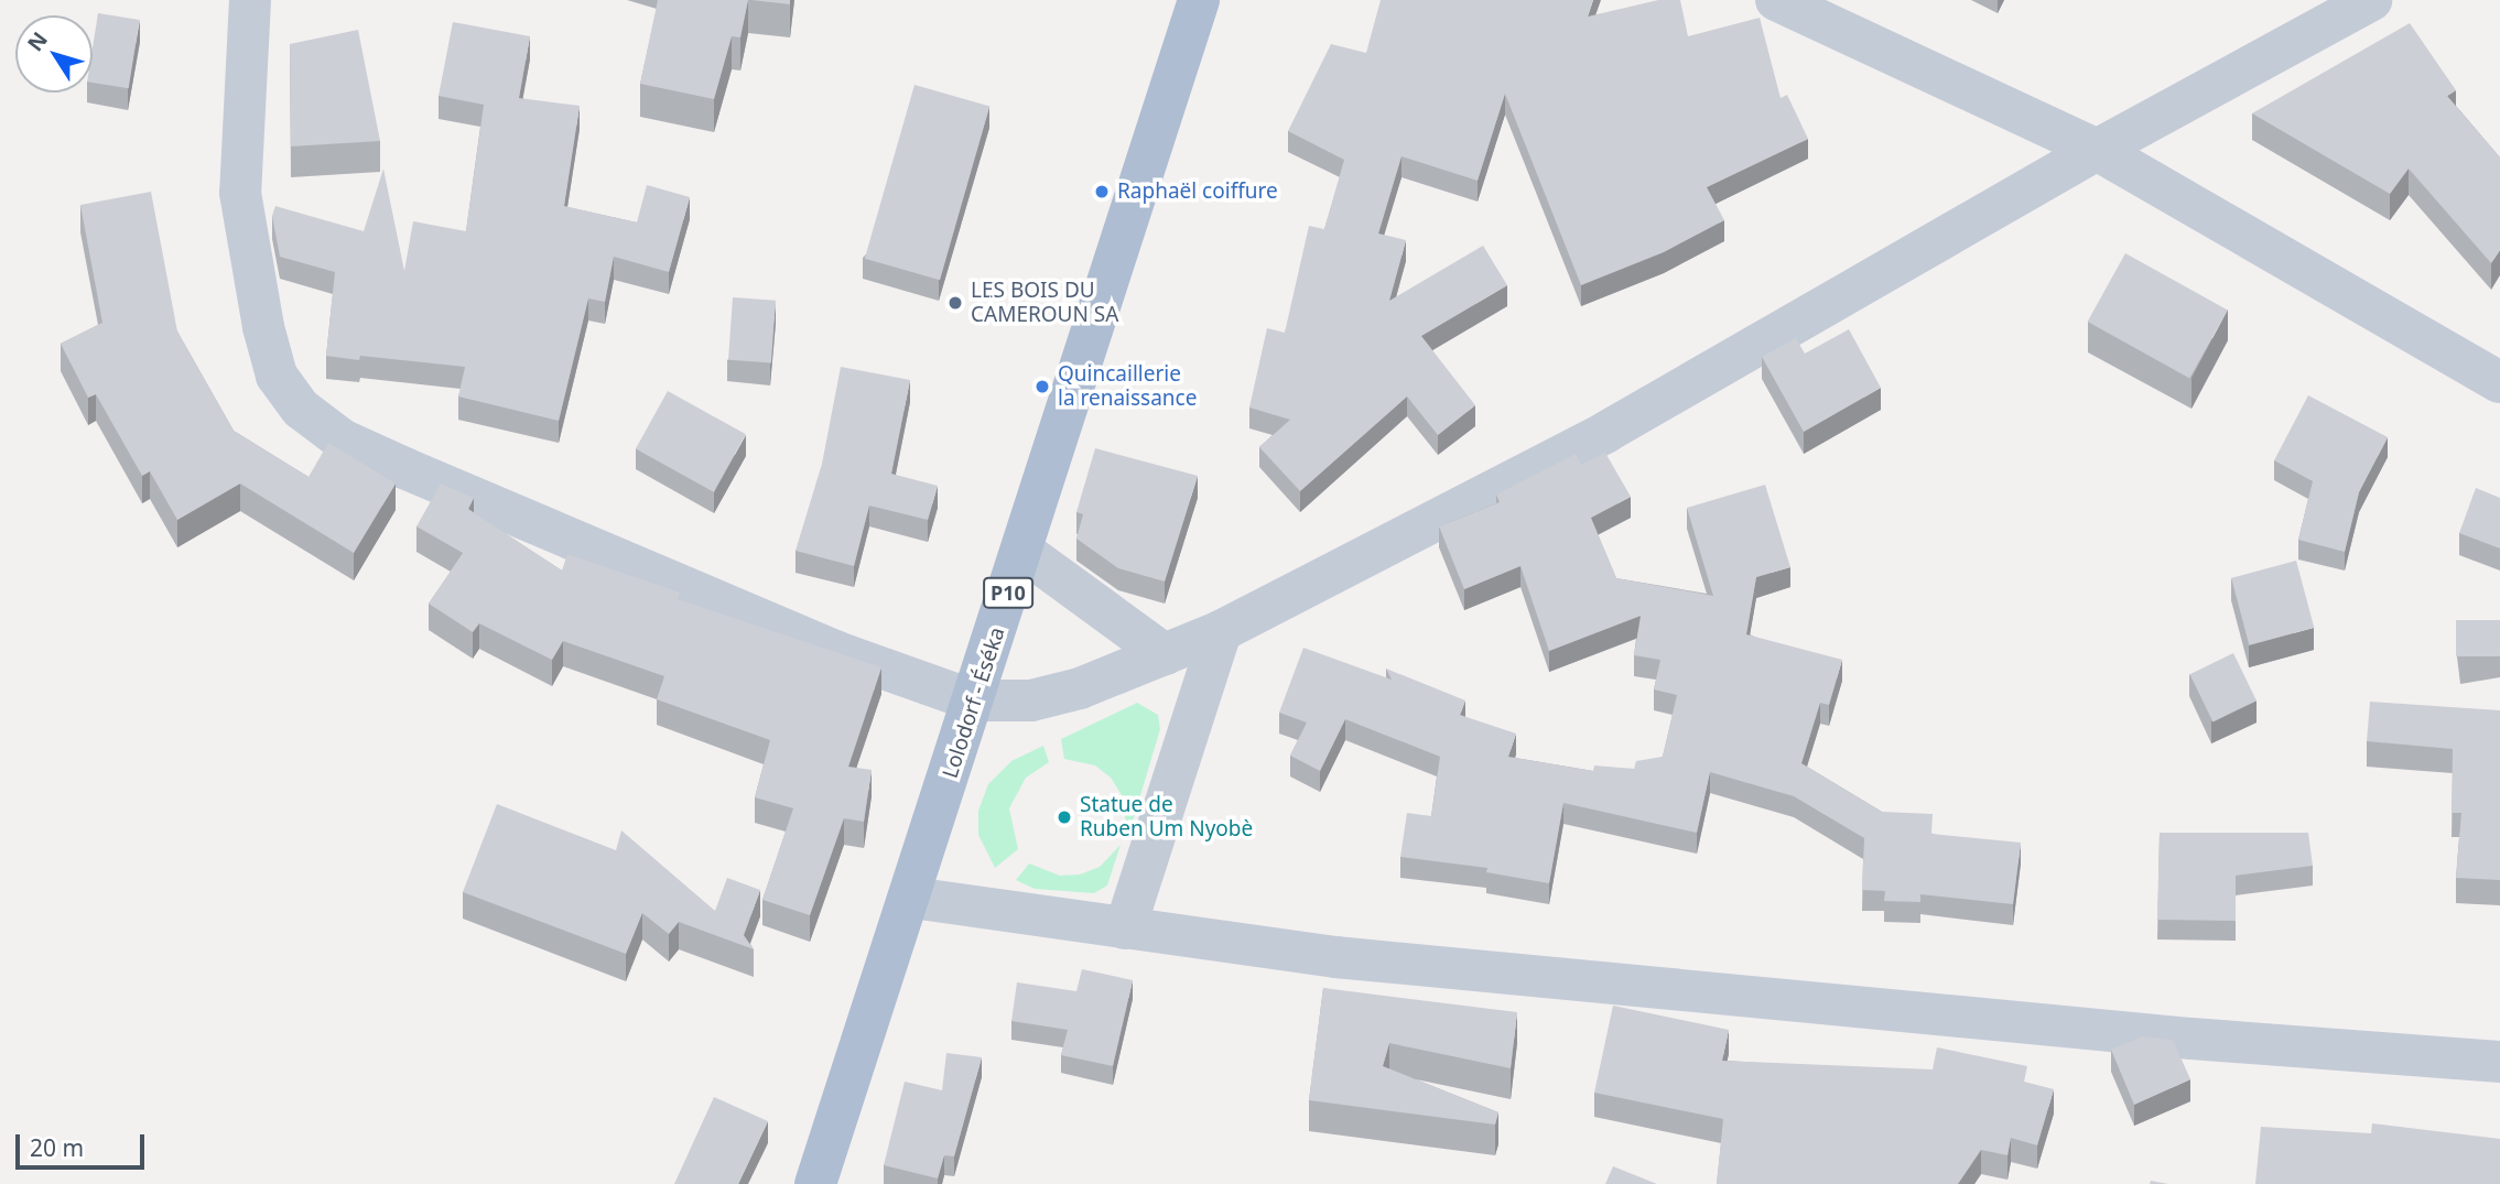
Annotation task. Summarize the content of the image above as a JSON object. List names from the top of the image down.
{
  "streets": {
    "main road": ["P10", "Lolodorf - Éséka"]
  },
  "places": [
    "Raphaël coiffure",
    "LES BOIS DU CAMEROUN SA",
    "Quincaillerie la renaissance",
    "Statue de Ruben Um Nyobè"
  ],
  "scale_bar": "20 m",
  "north": "top left"
}
